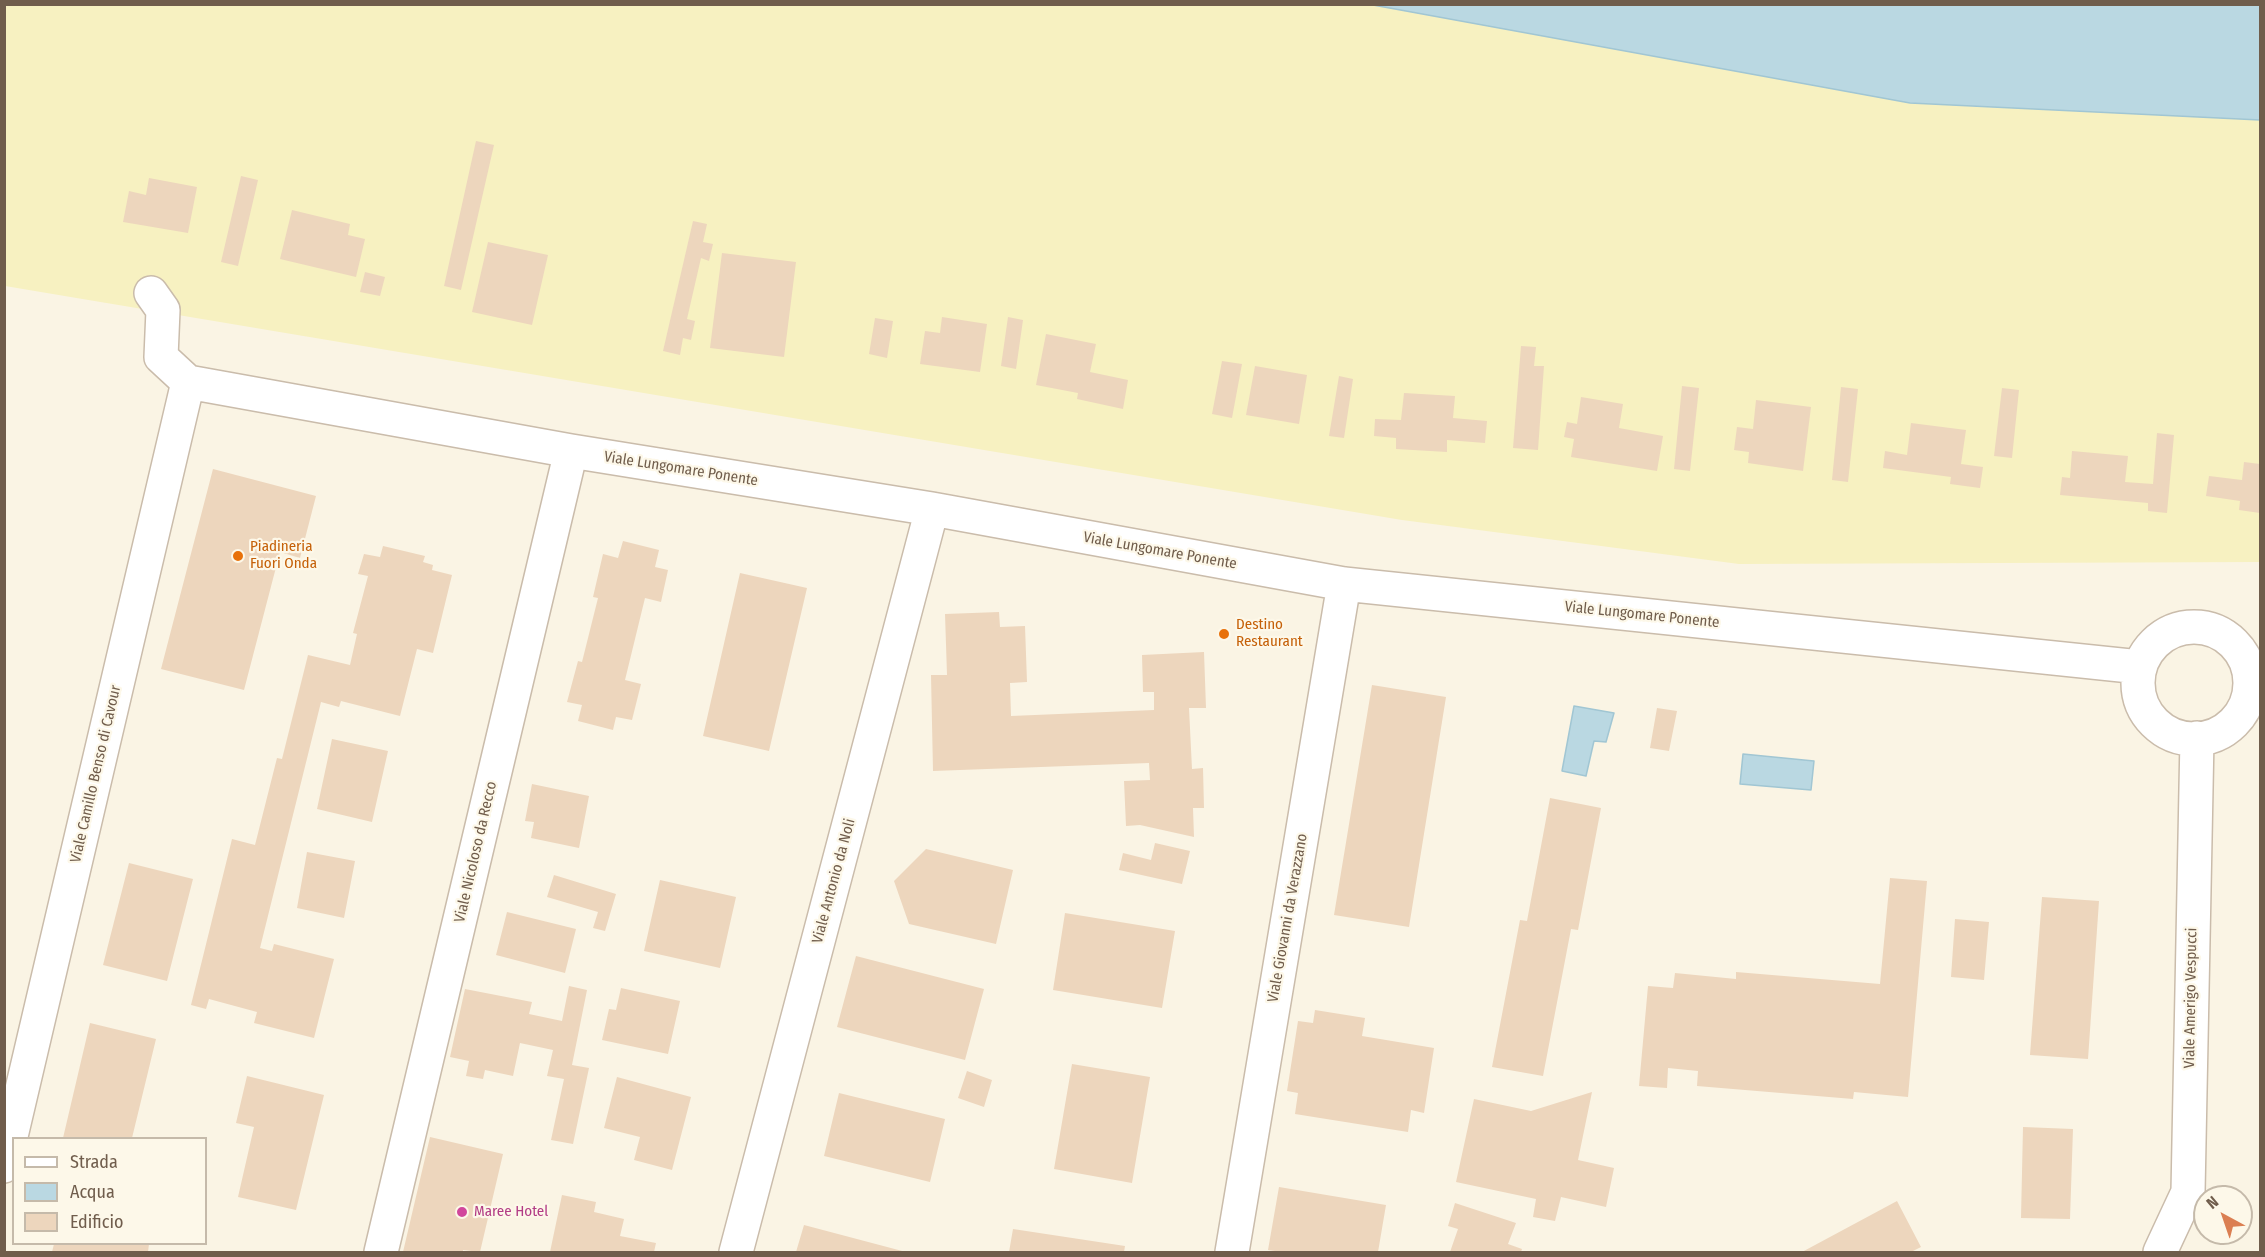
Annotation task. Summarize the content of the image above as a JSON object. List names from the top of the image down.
{
  "streets": {
    "street": [
      "Viale Lungomare Ponente",
      "Viale Camillo Benso di Cavour",
      "Viale Nicoloso da Recco",
      "Viale Antonio da Noli",
      "Viale Giovanni da Verazzano",
      "Viale Amerigo Vespucci"
    ]
  },
  "crossings": [
    ["Viale Lungomare Ponente", "Viale Camillo Benso di Cavour"],
    ["Viale Lungomare Ponente", "Viale Nicoloso da Recco"],
    ["Viale Lungomare Ponente", "Viale Antonio da Noli"],
    ["Viale Lungomare Ponente", "Viale Giovanni da Verazzano"],
    ["Viale Lungomare Ponente", "Viale Amerigo Vespucci"]
  ],
  "places": ["Piadineria Fuori Onda", "Destino Restaurant", "Maree Hotel"],
  "legend": ["Strada", "Acqua", "Edificio"],
  "north": "top left"
}
